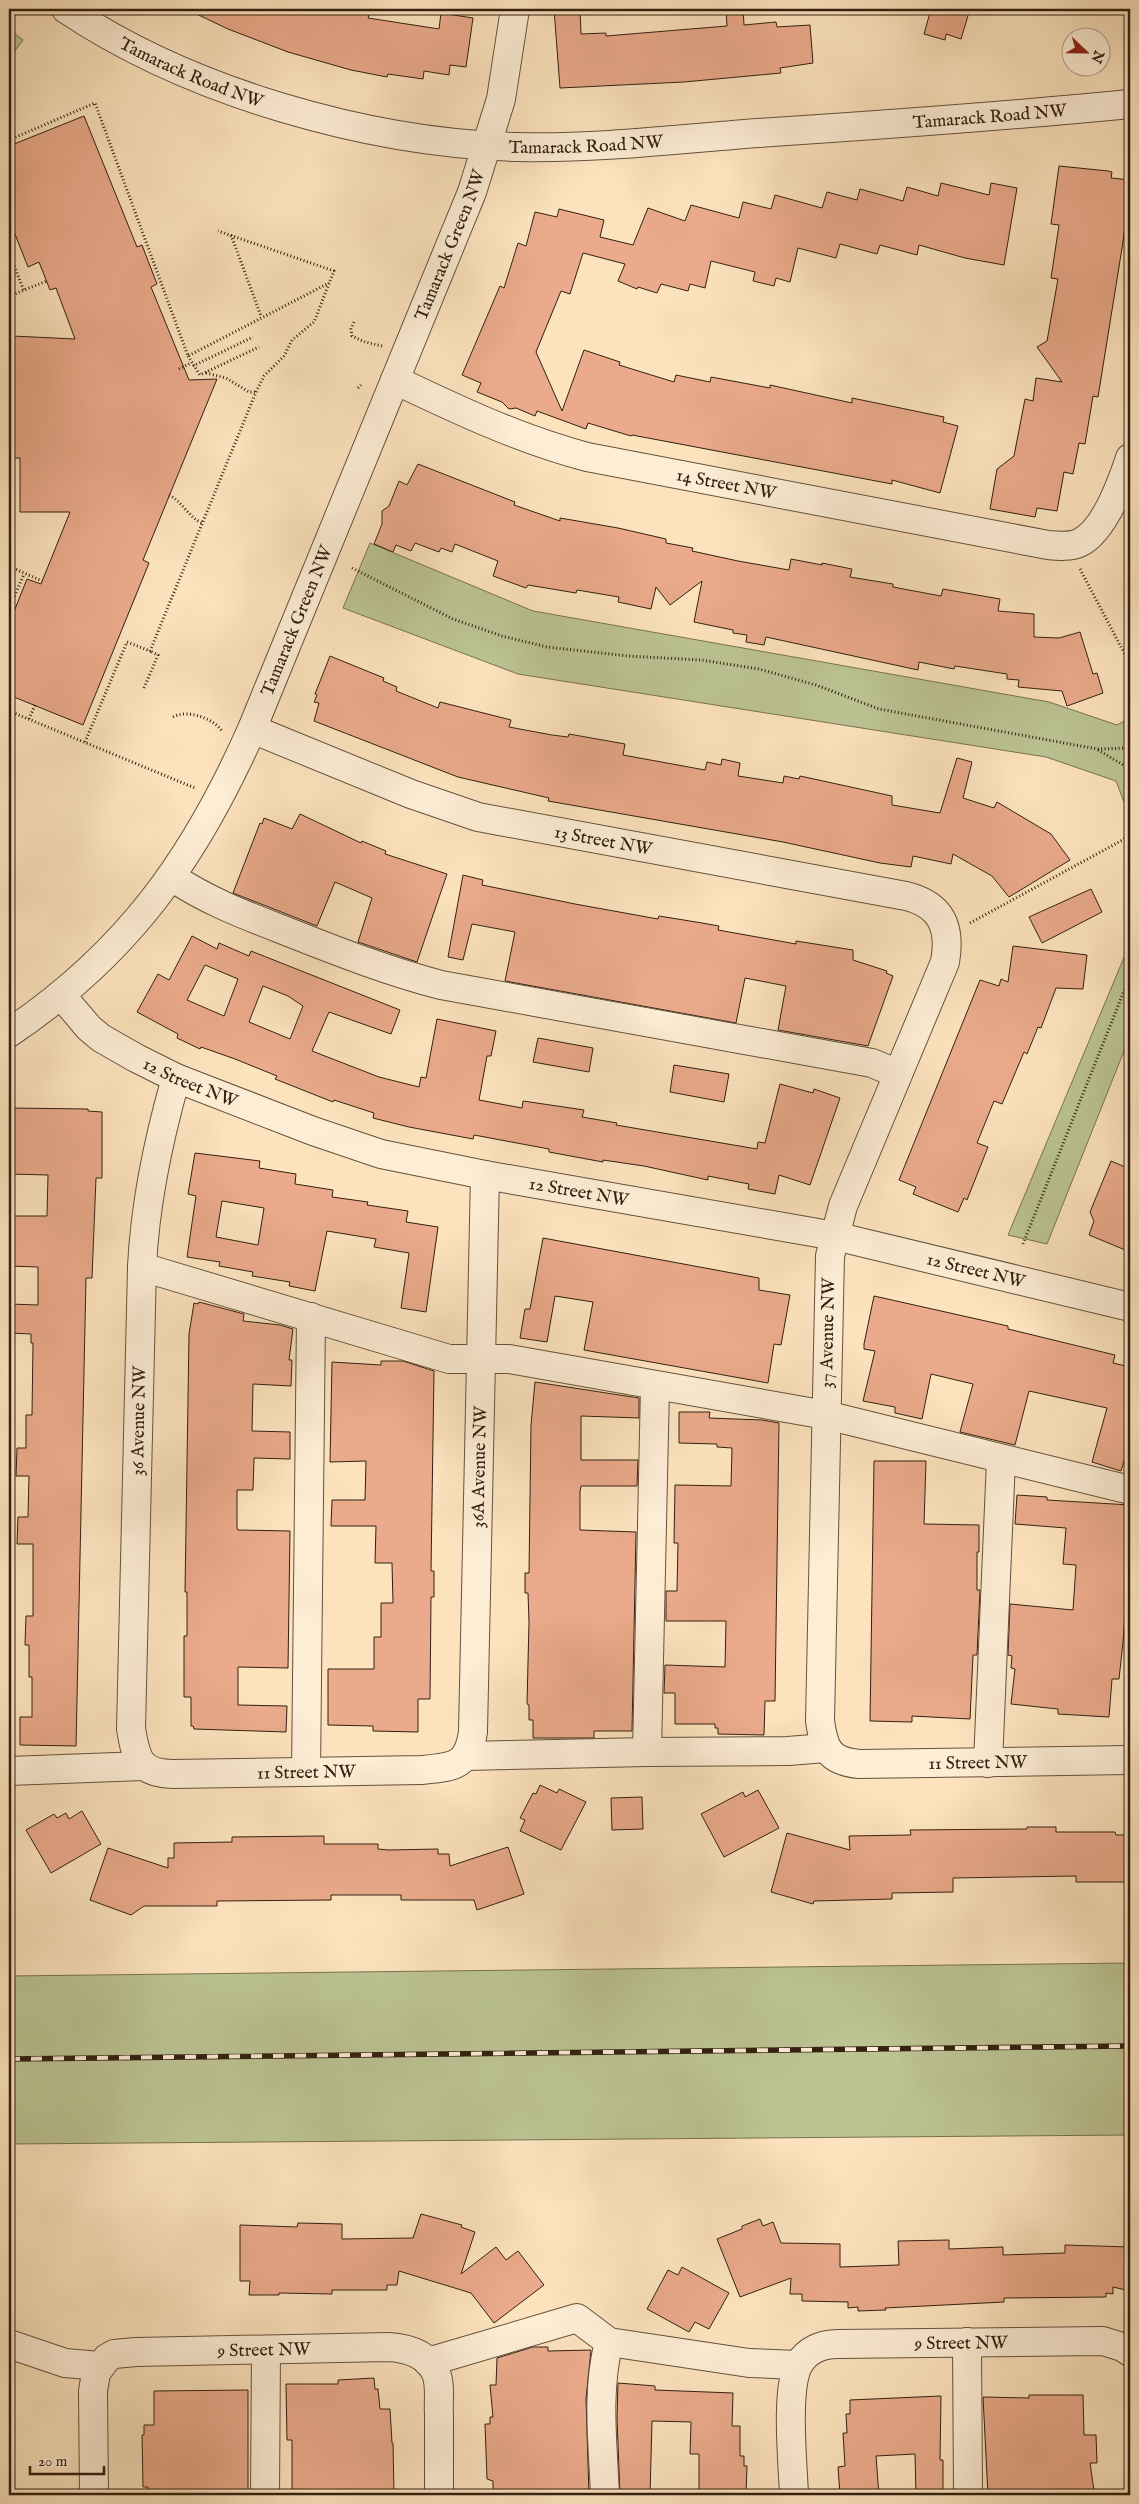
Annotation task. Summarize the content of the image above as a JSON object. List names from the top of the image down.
{
  "streets": {
    "street": [
      "Tamarack Road NW",
      "Tamarack Green NW",
      "14 Street NW",
      "13 Street NW",
      "12 Street NW",
      "37 Avenue NW",
      "36 Avenue NW",
      "36A Avenue NW",
      "11 Street NW",
      "9 Street NW"
    ]
  },
  "crossings": [
    ["Tamarack Road NW", "Tamarack Green NW"],
    ["Tamarack Green NW", "14 Street NW"],
    ["Tamarack Green NW", "13 Street NW"],
    ["Tamarack Green NW", "12 Street NW"],
    ["13 Street NW", "37 Avenue NW"],
    ["12 Street NW", "37 Avenue NW"],
    ["12 Street NW", "36 Avenue NW"],
    ["12 Street NW", "36A Avenue NW"],
    ["37 Avenue NW", "11 Street NW"],
    ["36 Avenue NW", "11 Street NW"],
    ["36A Avenue NW", "11 Street NW"]
  ],
  "scale_bar": "20 m",
  "north": "right"
}
